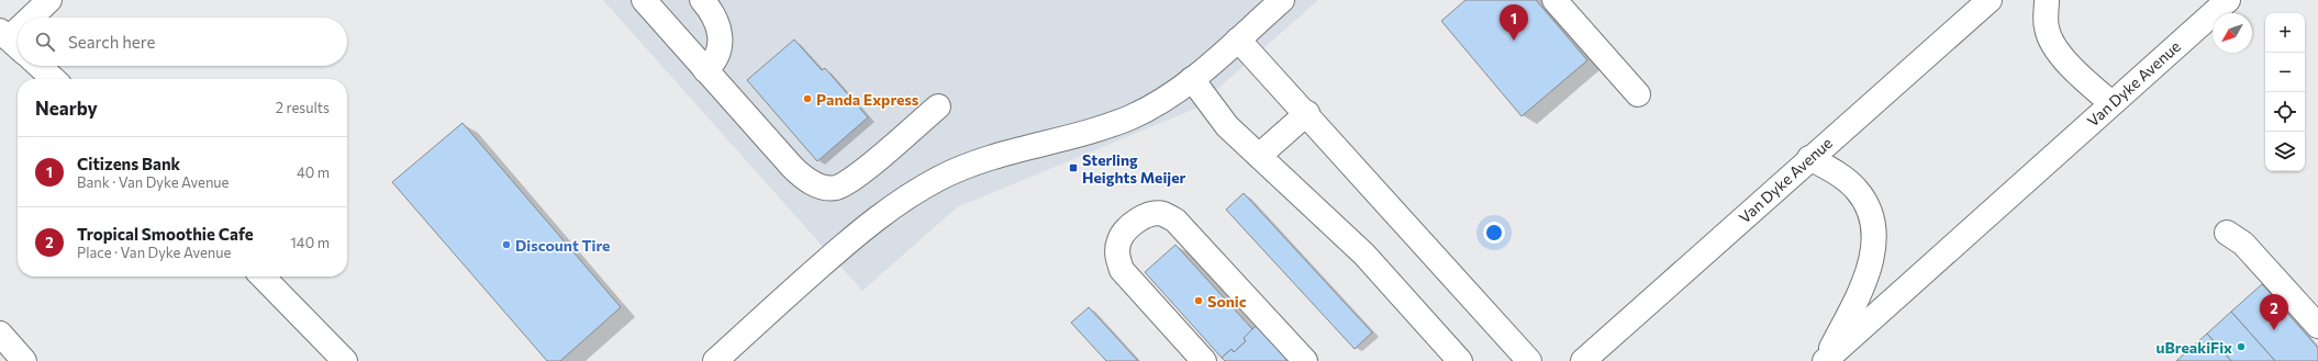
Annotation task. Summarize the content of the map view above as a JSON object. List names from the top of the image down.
{
  "streets": {
    "main road": ["Van Dyke Avenue"]
  },
  "places": {
    "other": [
      "Panda Express",
      "Discount Tire",
      "Sonic",
      "uBreakiFix"
    ],
    "transit": ["Sterling Heights Meijer"]
  },
  "north": "bottom left",
  "page": {
    "pins": ["1", "2"],
    "map_buttons": ["+", "−"],
    "search": "Search here",
    "heading": ["Nearby", "2 results"],
    "list": [
      {
        "mark": "1",
        "name": "Citizens Bank",
        "note": "Bank · Van Dyke Avenue",
        "value": "40 m"
      },
      {
        "mark": "2",
        "name": "Tropical Smoothie Cafe",
        "note": "Place · Van Dyke Avenue",
        "value": "140 m"
      }
    ]
  }
}
